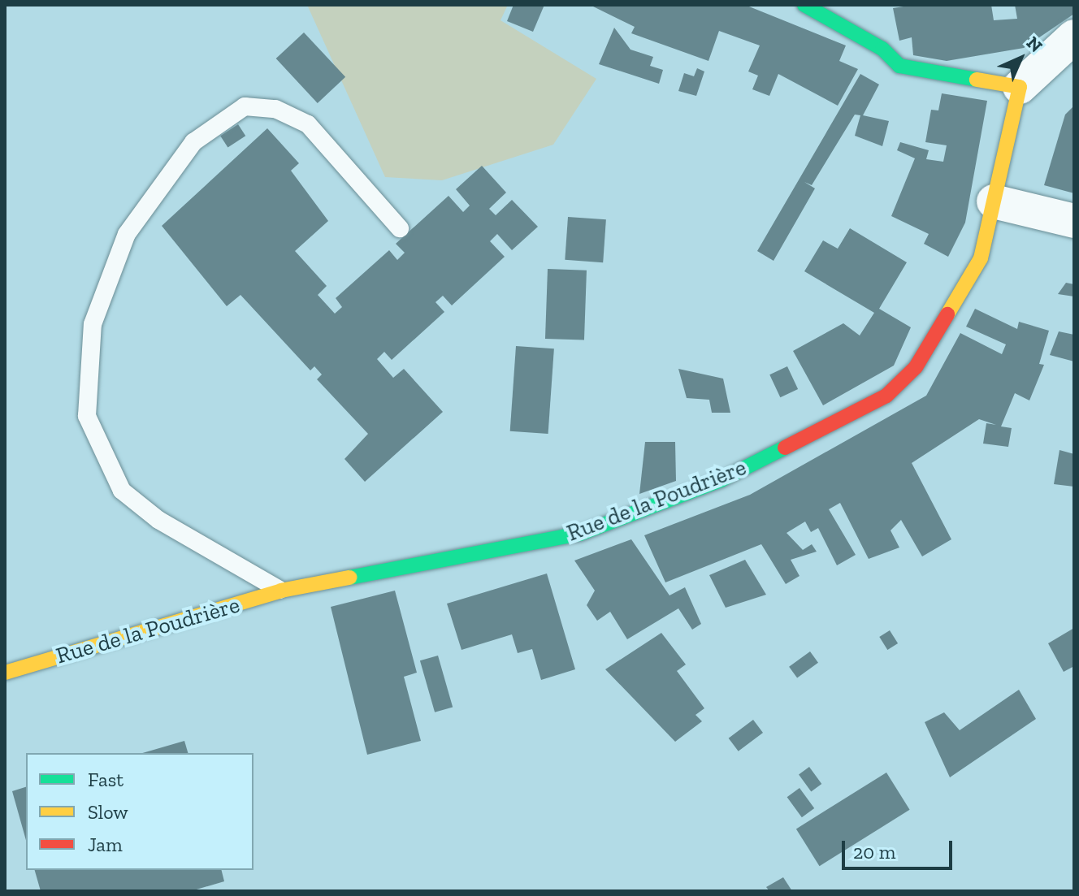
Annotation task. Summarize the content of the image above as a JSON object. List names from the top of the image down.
{
  "streets": {
    "street": ["Rue de la Poudrière"]
  },
  "legend": ["Fast", "Slow", "Jam"],
  "scale_bar": "20 m",
  "north": "top right"
}
